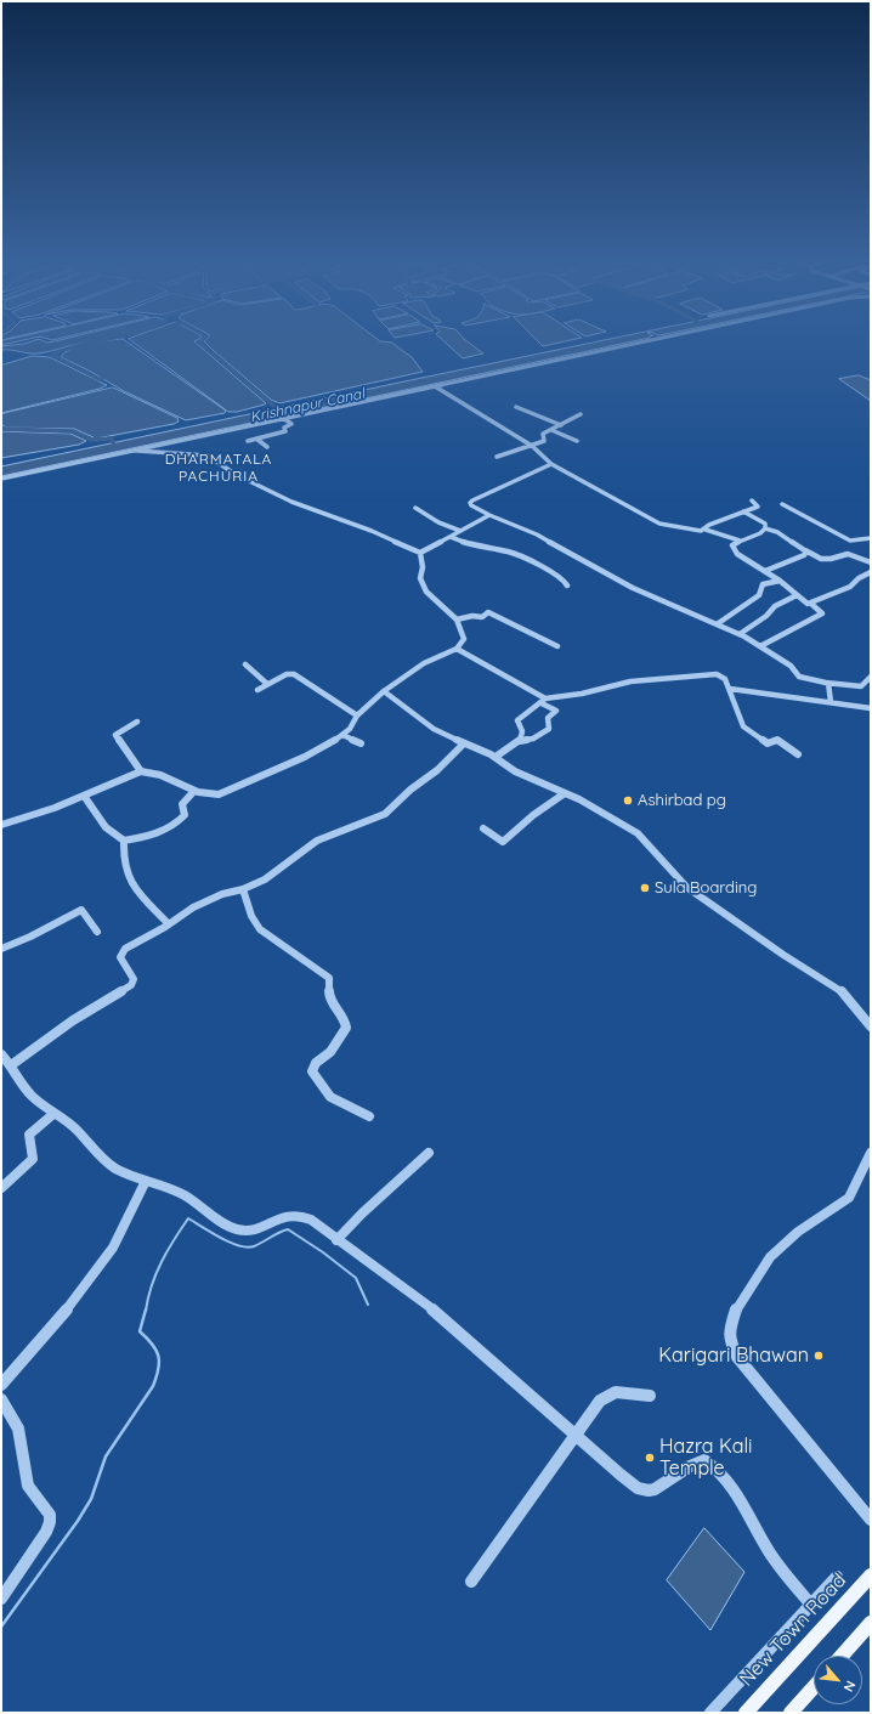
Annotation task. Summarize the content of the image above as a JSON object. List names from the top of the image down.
{
  "streets": {
    "main road": ["New Town Road"]
  },
  "districts": ["DHARMATALA PACHURIA"],
  "water": ["Krishnapur Canal"],
  "places": [
    "Ashirbad pg",
    "Sula Boarding",
    "Karigari Bhawan",
    "Hazra Kali Temple"
  ],
  "north": "bottom right"
}
